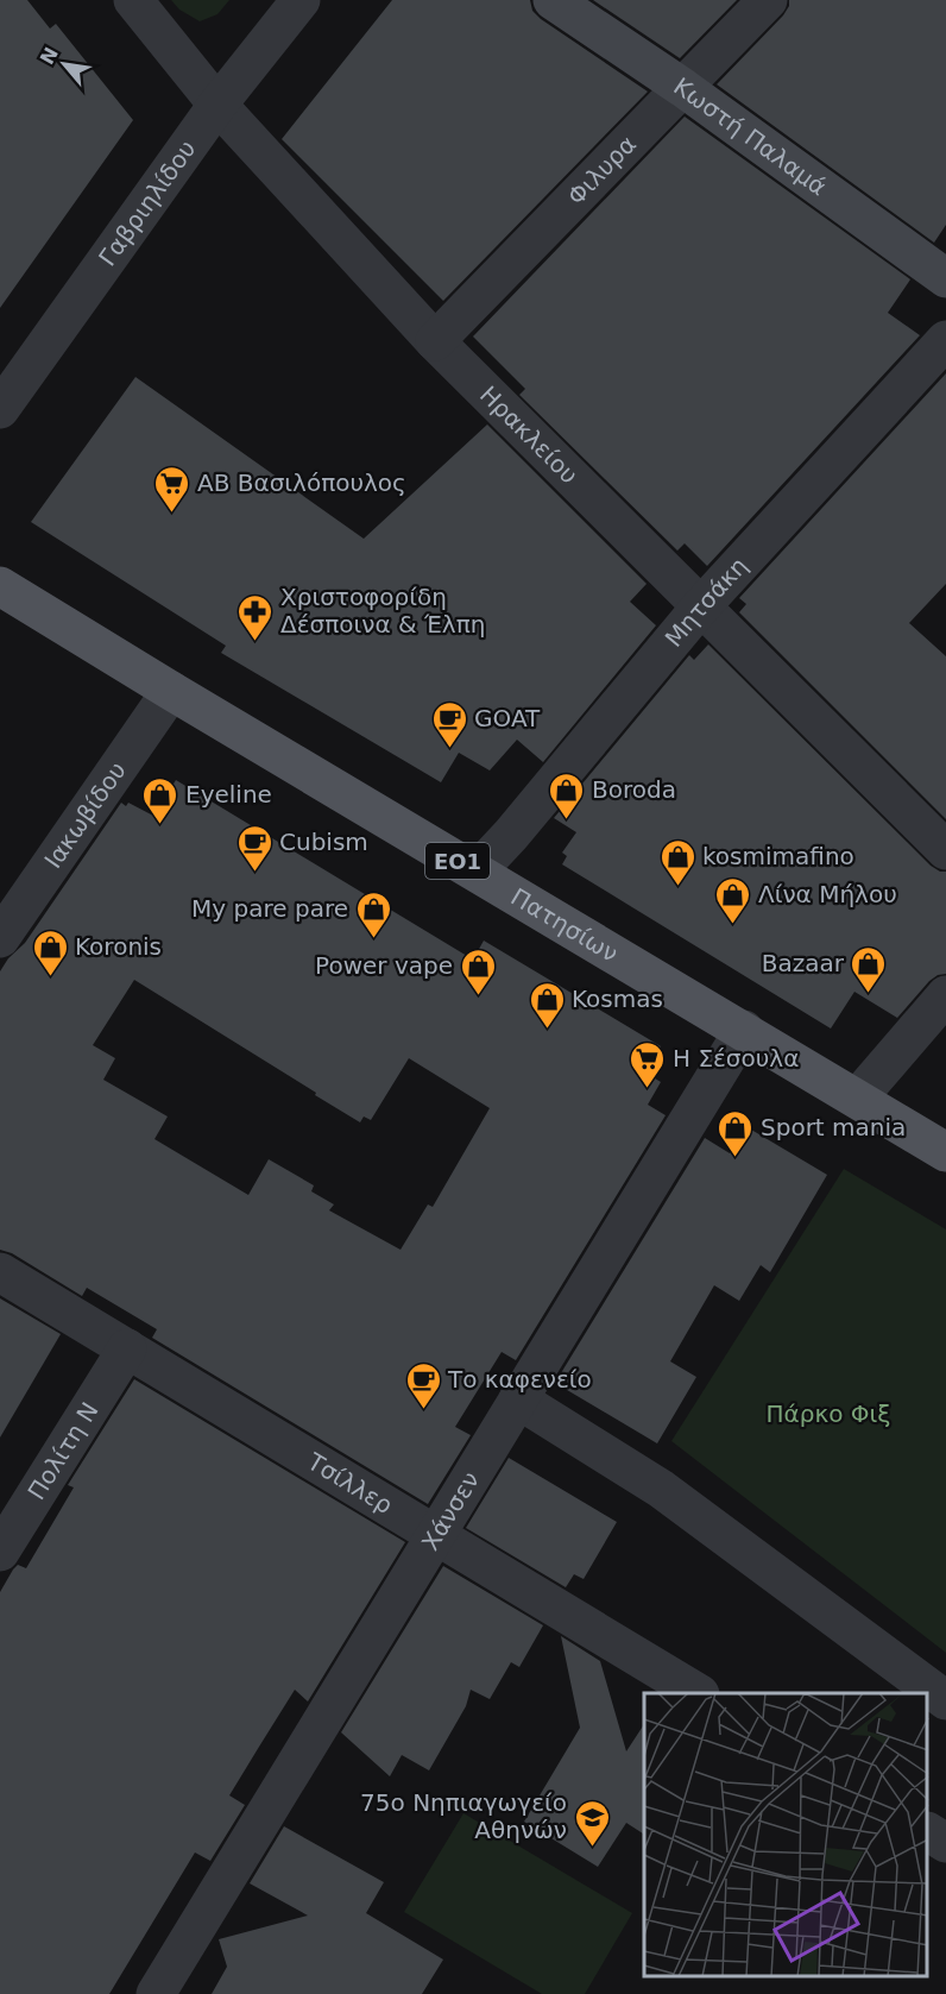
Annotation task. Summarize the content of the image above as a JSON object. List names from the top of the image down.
{
  "streets": {
    "main road": ["ΕΟ1", "Πατησίων"],
    "street": [
      "Κωστή Παλαμά",
      "Φιλυρα",
      "Γαβριηλίδου",
      "Ηρακλείου",
      "Μητσάκη",
      "Ιακωβίδου",
      "Πολίτη Ν",
      "Τσίλλερ",
      "Χάνσεν"
    ]
  },
  "crossings": [
    ["Κωστή Παλαμά", "Φιλυρα"],
    ["Φιλυρα", "Ηρακλείου"],
    ["Γαβριηλίδου", "Ηρακλείου"],
    ["Ηρακλείου", "Μητσάκη"],
    ["Μητσάκη", "Πατησίων"],
    ["Ιακωβίδου", "Πατησίων"],
    ["Πατησίων", "Χάνσεν"],
    ["Πολίτη Ν", "Τσίλλερ"],
    ["Τσίλλερ", "Χάνσεν"]
  ],
  "parks": ["Πάρκο Φιξ"],
  "places": {
    "supermarket": ["ΑΒ Βασιλόπουλος", "Η Σέσουλα"],
    "pharmacy": ["Χριστοφορίδη Δέσποινα & Έλπη"],
    "cafe": ["GOAT", "Cubism", "Το καφενείο"],
    "shop": [
      "Boroda",
      "Eyeline",
      "kosmimafino",
      "Λίνα Μήλου",
      "My pare pare",
      "Koronis",
      "Bazaar",
      "Power vape",
      "Kosmas",
      "Sport mania"
    ],
    "school or university": ["75ο Νηπιαγωγείο Αθηνών"]
  },
  "north": "top left"
}
